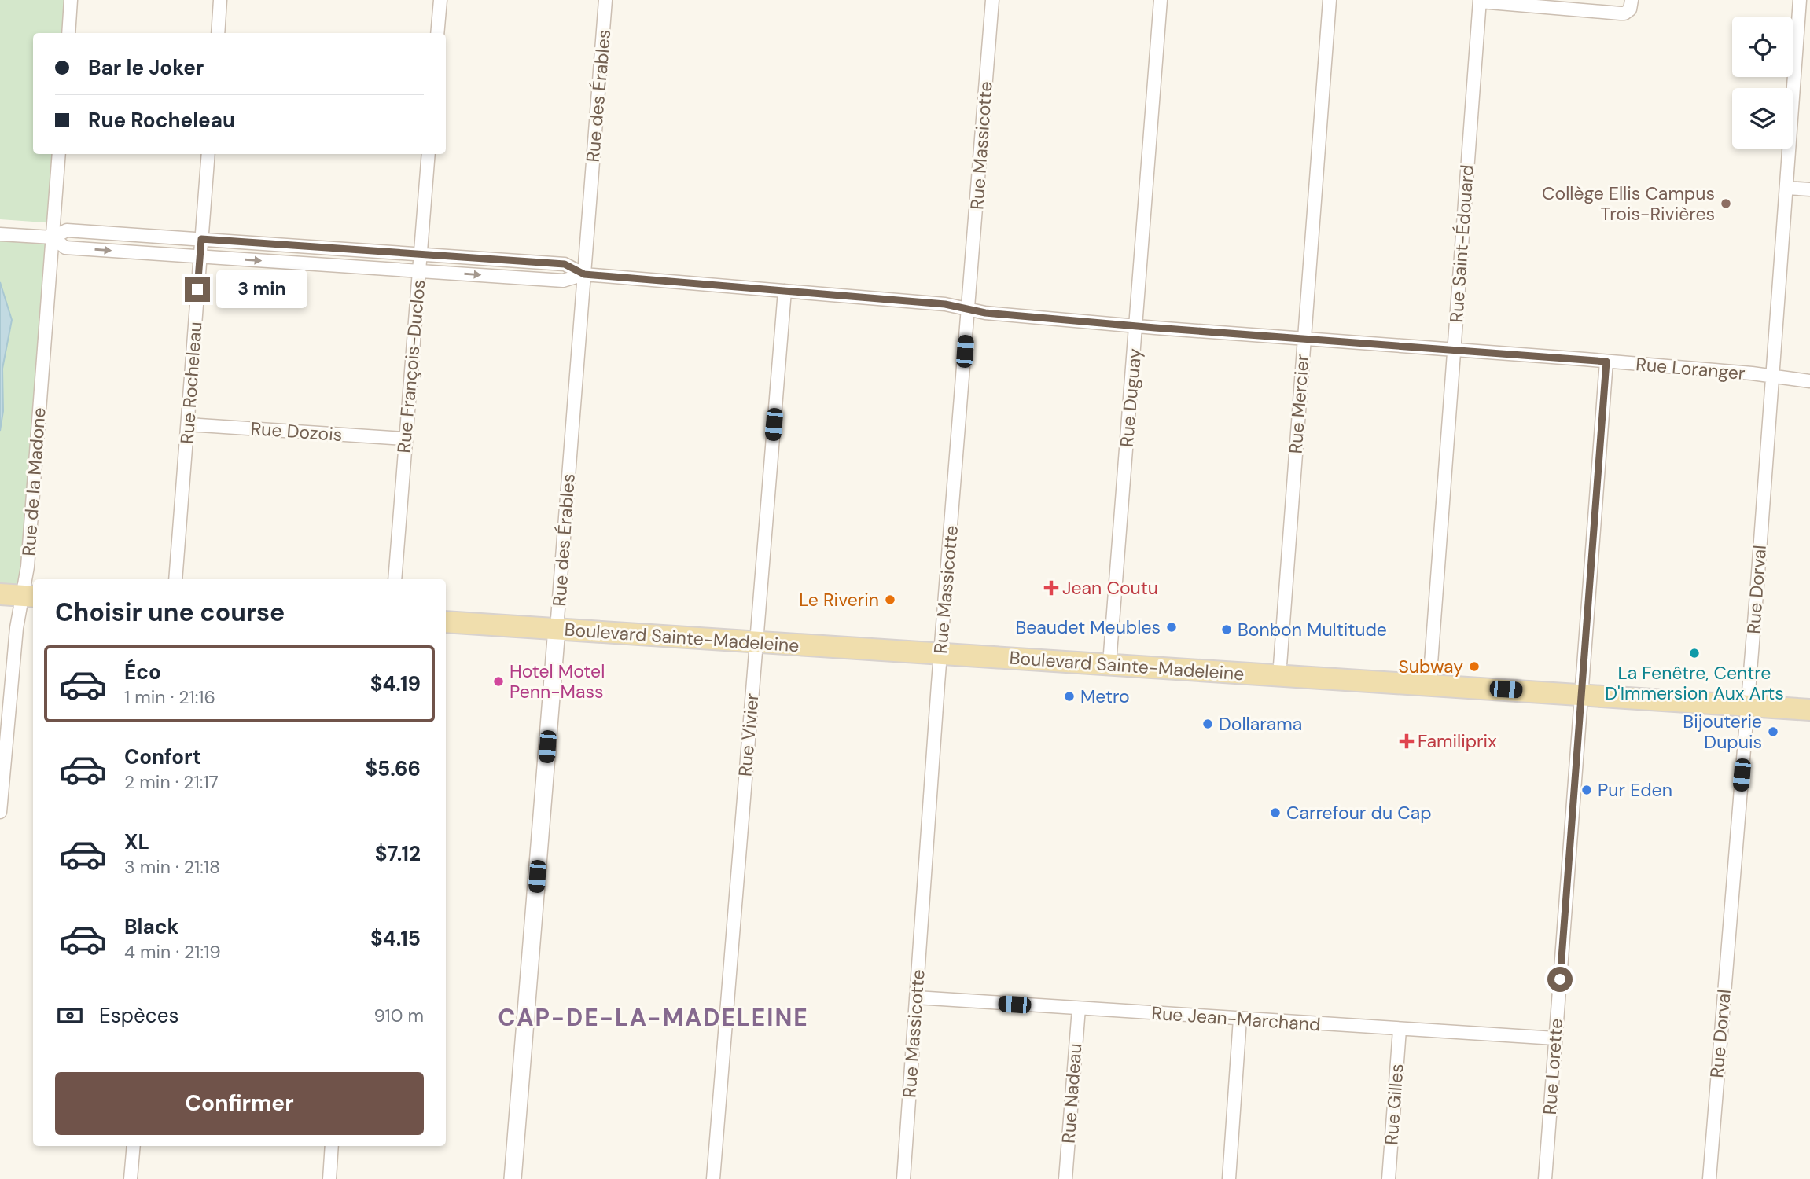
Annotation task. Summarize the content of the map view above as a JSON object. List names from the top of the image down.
{
  "streets": {
    "main road": ["Boulevard Sainte-Madeleine"],
    "street": [
      "Rue des Érables",
      "Rue Massicotte",
      "Rue Saint-Édouard",
      "Rue François-Duclos",
      "Rue Loranger",
      "Rue Rocheleau",
      "Rue Duguay",
      "Rue Mercier",
      "Rue Dozois",
      "Rue de la Madone",
      "Rue Dorval",
      "Rue Vivier",
      "Rue Jean-Marchand",
      "Rue Lorette",
      "Rue Nadeau",
      "Rue Gilles"
    ]
  },
  "crossings": [
    ["Rue des Érables", "Rue Loranger"],
    ["Rue des Érables", "Boulevard Sainte-Madeleine"],
    ["Rue Massicotte", "Rue Loranger"],
    ["Rue Massicotte", "Boulevard Sainte-Madeleine"],
    ["Rue Massicotte", "Rue Jean-Marchand"],
    ["Rue Saint-Édouard", "Rue Loranger"],
    ["Rue Saint-Édouard", "Boulevard Sainte-Madeleine"],
    ["Rue François-Duclos", "Rue Loranger"],
    ["Rue François-Duclos", "Rue Dozois"],
    ["Rue Loranger", "Rue Rocheleau"],
    ["Rue Loranger", "Rue Duguay"],
    ["Rue Loranger", "Rue Mercier"],
    ["Rue Loranger", "Rue de la Madone"],
    ["Rue Loranger", "Rue Dorval"],
    ["Rue Loranger", "Rue Vivier"],
    ["Rue Loranger", "Rue Lorette"],
    ["Rue Rocheleau", "Rue Dozois"],
    ["Rue Duguay", "Boulevard Sainte-Madeleine"],
    ["Rue Mercier", "Boulevard Sainte-Madeleine"],
    ["Rue Dorval", "Boulevard Sainte-Madeleine"],
    ["Boulevard Sainte-Madeleine", "Rue Vivier"],
    ["Boulevard Sainte-Madeleine", "Rue Lorette"],
    ["Rue Jean-Marchand", "Rue Lorette"],
    ["Rue Jean-Marchand", "Rue Nadeau"],
    ["Rue Jean-Marchand", "Rue Gilles"]
  ],
  "districts": ["CAP-DE-LA-MADELEINE"],
  "places": {
    "other": [
      "Collège Ellis Campus Trois-Rivières",
      "Le Riverin",
      "Beaudet Meubles",
      "Bonbon Multitude",
      "La Fenêtre, Centre D'Immersion Aux Arts",
      "Subway",
      "Hotel Motel Penn-Mass",
      "Metro",
      "Dollarama",
      "Bijouterie Dupuis",
      "Pur Eden",
      "Carrefour du Cap"
    ],
    "health": ["Jean Coutu", "Familiprix"]
  },
  "page": {
    "banner": ["Bar le Joker", "Rue Rocheleau"],
    "bubble": "3 min",
    "heading": "Choisir une course",
    "list": [
      {
        "name": "Éco",
        "note": "1 min · 21:16",
        "value": "$4.19"
      },
      {
        "name": "Confort",
        "note": "2 min · 21:17",
        "value": "$5.66"
      },
      {
        "name": "XL",
        "note": "3 min · 21:18",
        "value": "$7.12"
      },
      {
        "name": "Black",
        "note": "4 min · 21:19",
        "value": "$4.15"
      }
    ],
    "pay": ["Espèces", "910 m"],
    "buttons": "Confirmer"
  }
}
